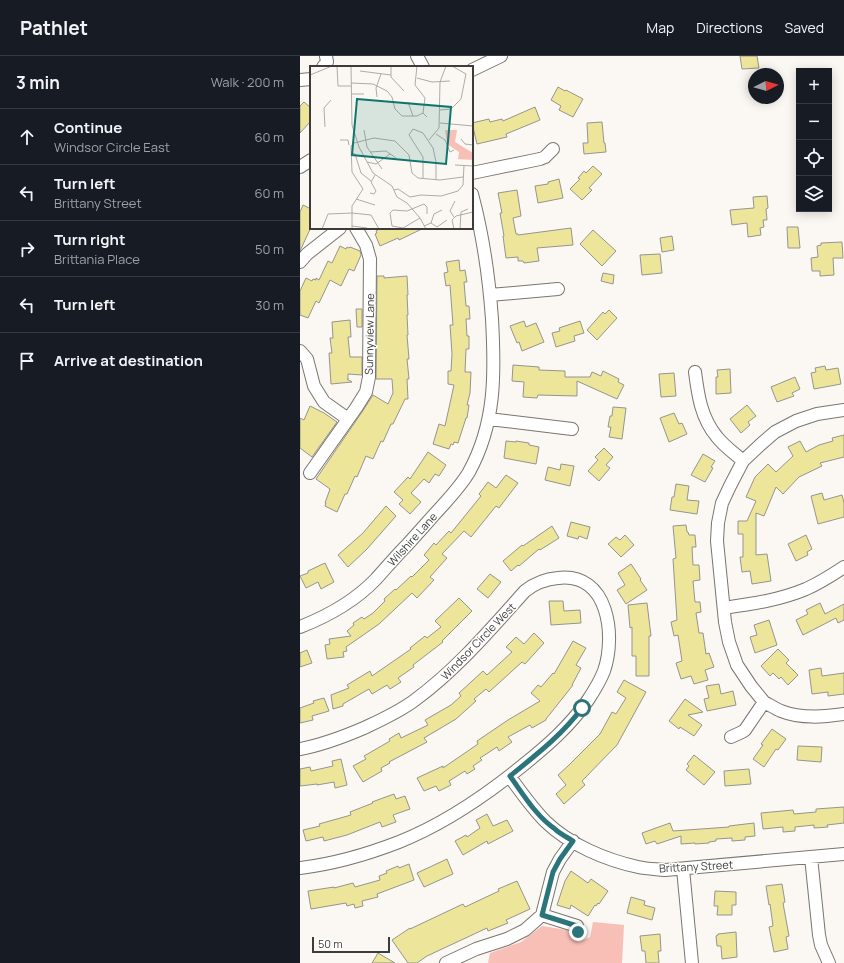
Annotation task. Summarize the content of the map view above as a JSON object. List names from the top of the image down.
{
  "streets": {
    "street": [
      "Sunnyview Lane",
      "Wilshire Lane",
      "Windsor Circle West",
      "Brittany Street"
    ]
  },
  "crossings": [
    ["Windsor Circle West", "Brittany Street"]
  ],
  "scale_bar": "50 m",
  "north": "right",
  "page": {
    "header": "Pathlet",
    "nav": ["Map", "Directions", "Saved"],
    "heading": ["3 min", "Walk · 200 m"],
    "map_buttons": ["+", "−"],
    "list": [
      ["Continue", "Windsor Circle East", "60 m"],
      ["Turn left", "Brittany Street", "60 m"],
      ["Turn right", "Brittania Place", "50 m"],
      ["Turn left", "30 m"],
      "Arrive at destination"
    ],
    "scale": "50 m"
  }
}
